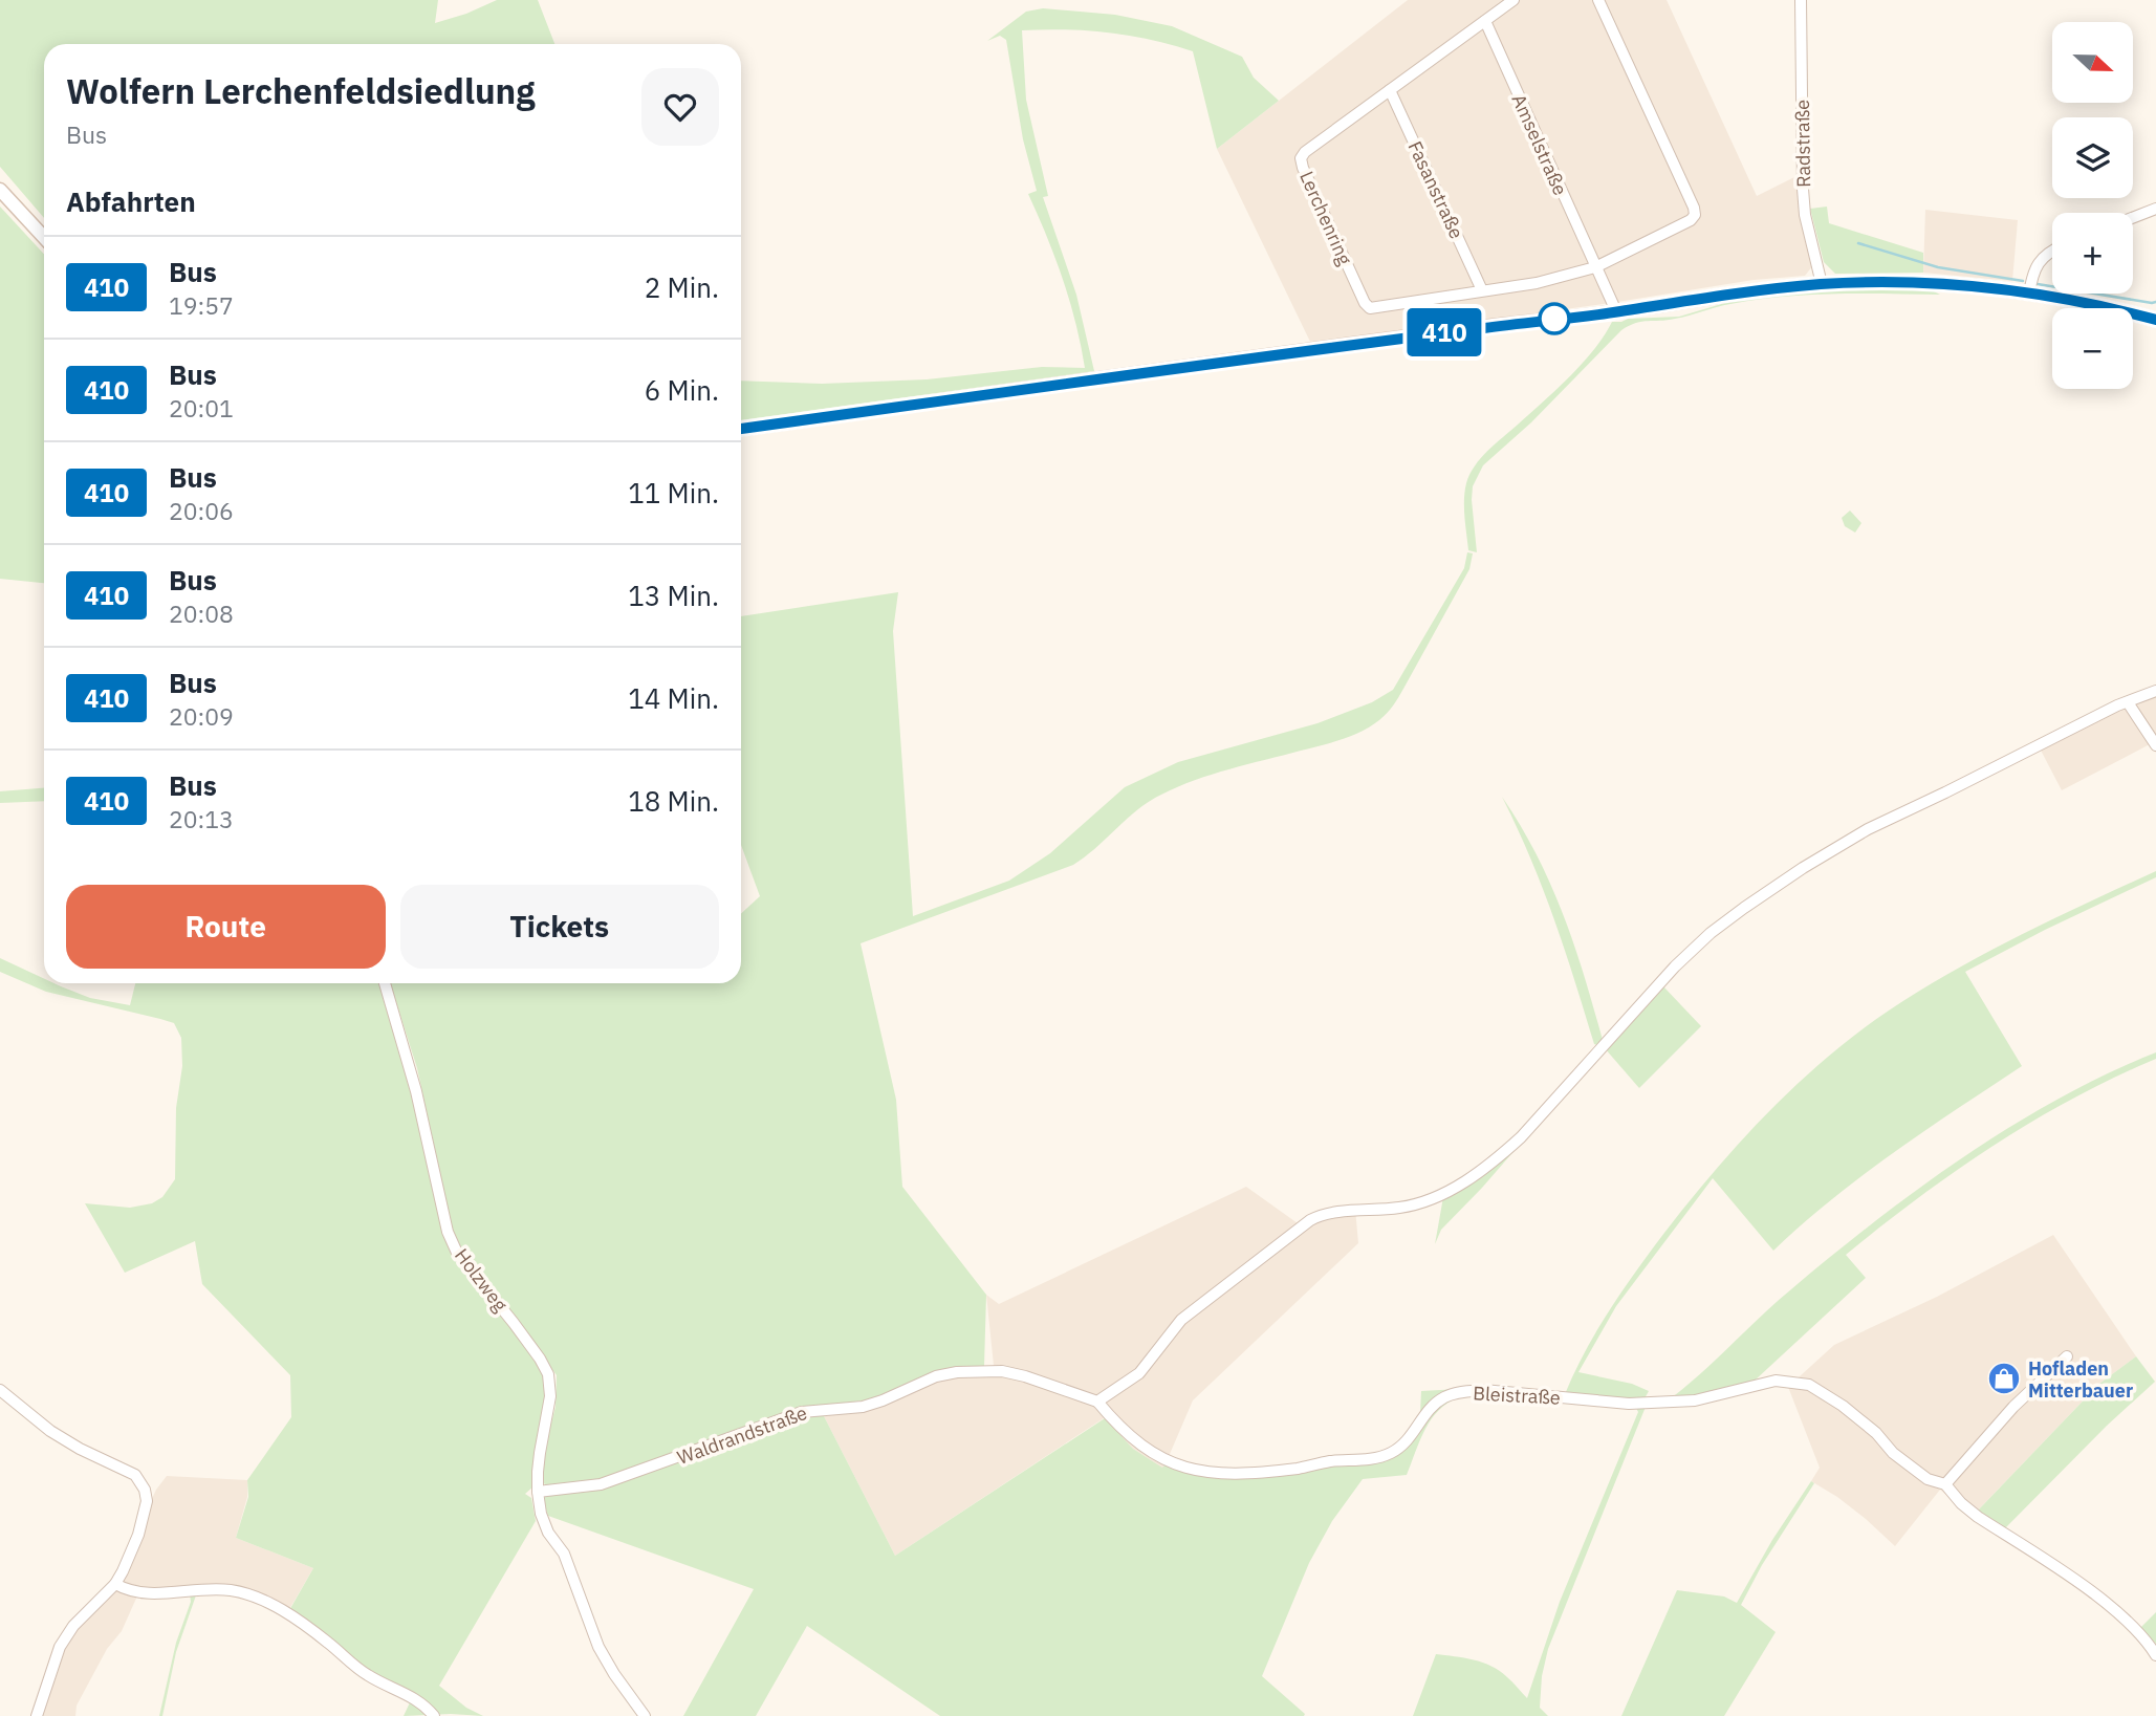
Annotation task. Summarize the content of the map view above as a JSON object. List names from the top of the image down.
{
  "streets": {
    "street": [
      "Radstraße",
      "Amselstraße",
      "Fasanstraße",
      "Lerchenring",
      "Holzweg",
      "Bleistraße",
      "Waldrandstraße"
    ]
  },
  "crossings": [
    ["Amselstraße", "Lerchenring"],
    ["Fasanstraße", "Lerchenring"],
    ["Holzweg", "Waldrandstraße"],
    ["Bleistraße", "Waldrandstraße"]
  ],
  "places": {
    "shop": ["Hofladen Mitterbauer"]
  },
  "lines": ["bus line 410"],
  "north": "right",
  "page": {
    "on_map": "410",
    "map_buttons": ["+", "−"],
    "heading": [
      ["Wolfern Lerchenfeldsiedlung", "Bus"],
      "Abfahrten"
    ],
    "list": [
      {
        "mark": "410",
        "name": "Bus",
        "note": "19:57",
        "value": "2 Min."
      },
      {
        "mark": "410",
        "name": "Bus",
        "note": "20:01",
        "value": "6 Min."
      },
      {
        "mark": "410",
        "name": "Bus",
        "note": "20:06",
        "value": "11 Min."
      },
      {
        "mark": "410",
        "name": "Bus",
        "note": "20:08",
        "value": "13 Min."
      },
      {
        "mark": "410",
        "name": "Bus",
        "note": "20:09",
        "value": "14 Min."
      },
      {
        "mark": "410",
        "name": "Bus",
        "note": "20:13",
        "value": "18 Min."
      }
    ],
    "buttons": ["Route", "Tickets"]
  }
}
